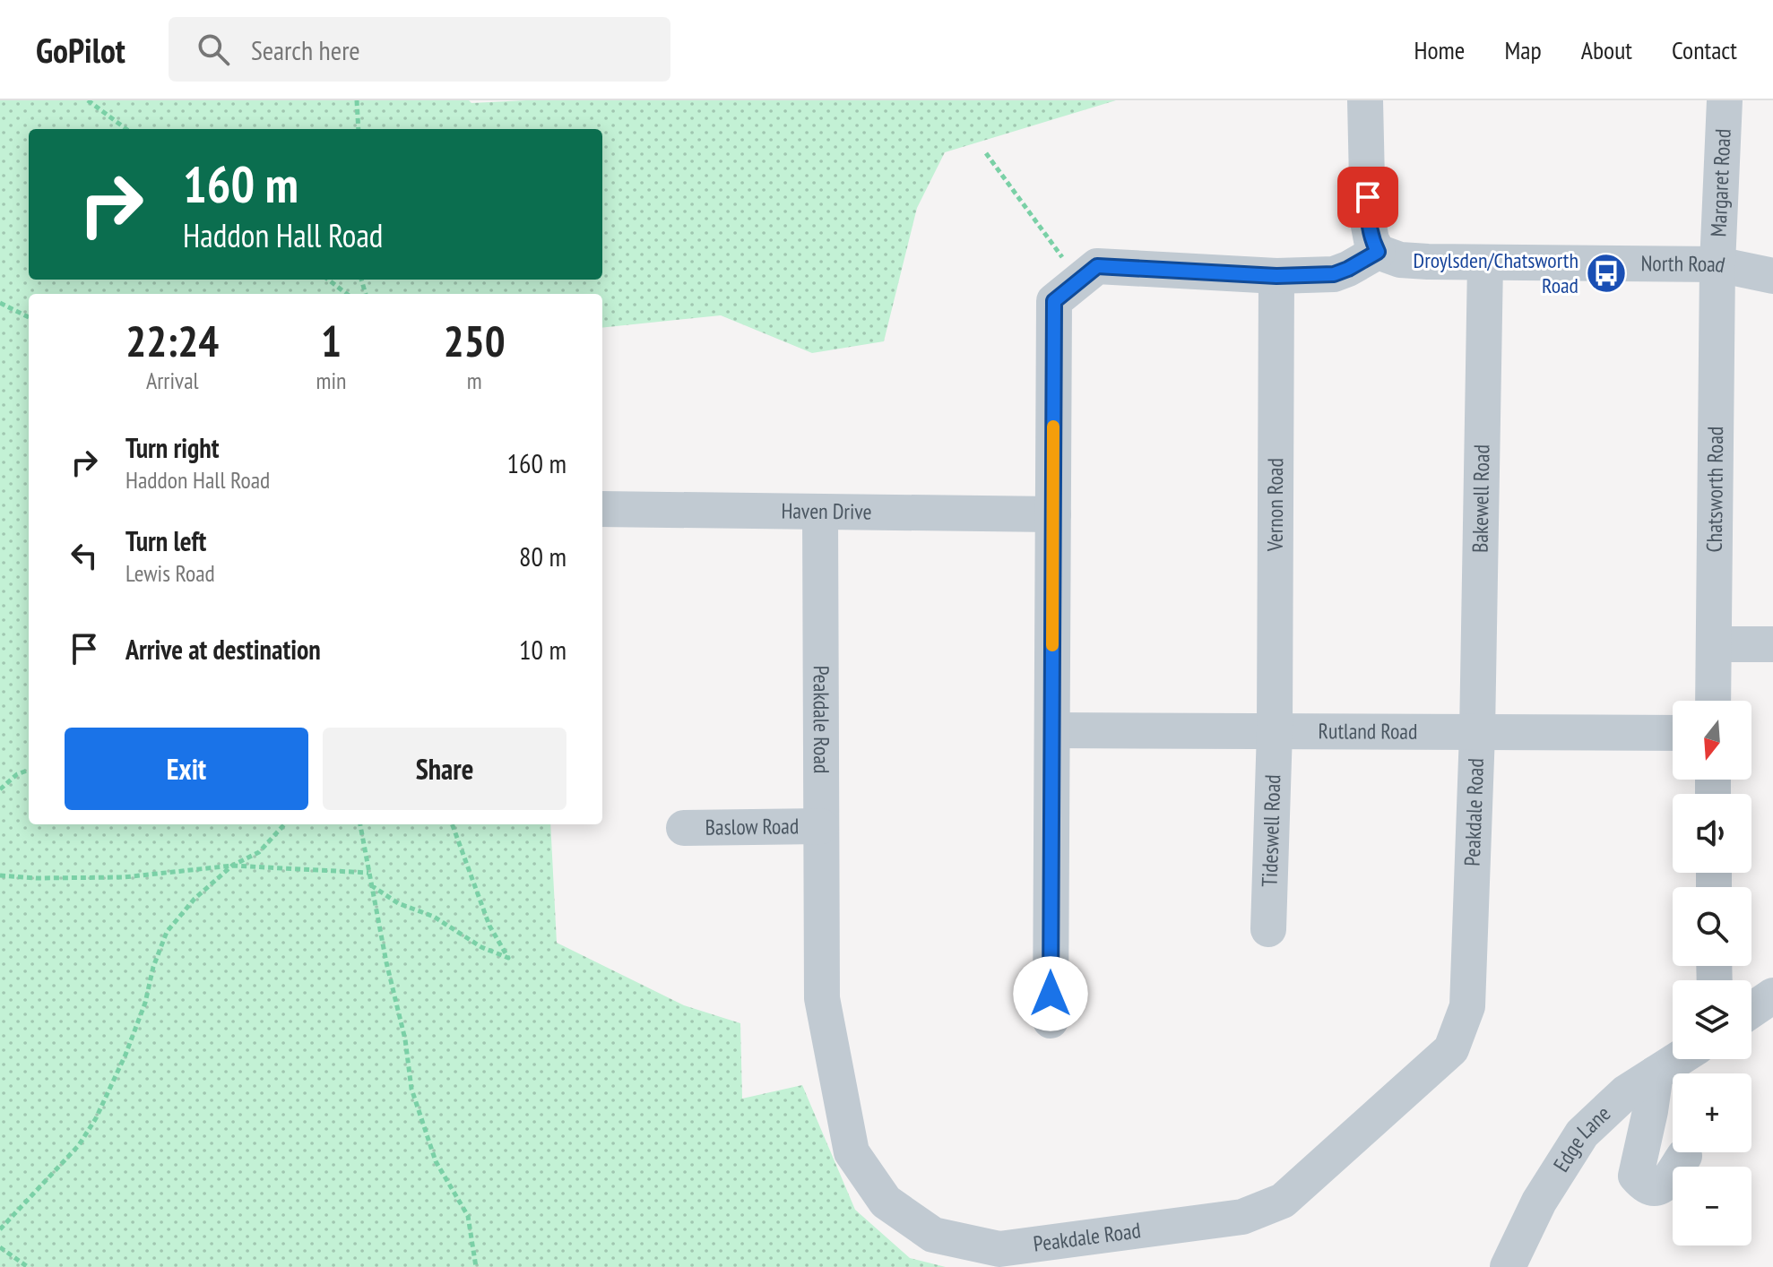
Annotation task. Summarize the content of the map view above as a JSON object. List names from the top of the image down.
{
  "streets": {
    "street": [
      "Margaret Road",
      "North Road",
      "Chatsworth Road",
      "Bakewell Road",
      "Vernon Road",
      "Haven Drive",
      "Peakdale Road",
      "Rutland Road",
      "Baslow Road",
      "Tideswell Road",
      "Edge Lane"
    ]
  },
  "crossings": [
    ["Margaret Road", "North Road"],
    ["Margaret Road", "Chatsworth Road"],
    ["North Road", "Chatsworth Road"],
    ["North Road", "Bakewell Road"],
    ["Bakewell Road", "Peakdale Road"],
    ["Bakewell Road", "Rutland Road"],
    ["Vernon Road", "Rutland Road"],
    ["Vernon Road", "Tideswell Road"],
    ["Haven Drive", "Peakdale Road"],
    ["Peakdale Road", "Rutland Road"],
    ["Peakdale Road", "Baslow Road"],
    ["Rutland Road", "Tideswell Road"]
  ],
  "places": {
    "bus stop": ["Droylsden/Chatsworth Road"]
  },
  "north": "bottom",
  "page": {
    "header": "GoPilot",
    "search": "Search here",
    "nav": [
      "Home",
      "Map",
      "About",
      "Contact"
    ],
    "turn": ["160 m", "Haddon Hall Road"],
    "eta": [
      "22:24",
      "Arrival",
      "1",
      "min",
      "250",
      "m"
    ],
    "list": [
      {
        "name": "Turn right",
        "note": "Haddon Hall Road",
        "value": "160 m"
      },
      {
        "name": "Turn left",
        "note": "Lewis Road",
        "value": "80 m"
      },
      {
        "name": "Arrive at destination",
        "value": "10 m"
      }
    ],
    "map_buttons": ["+", "−"],
    "buttons": ["Exit", "Share"]
  }
}
